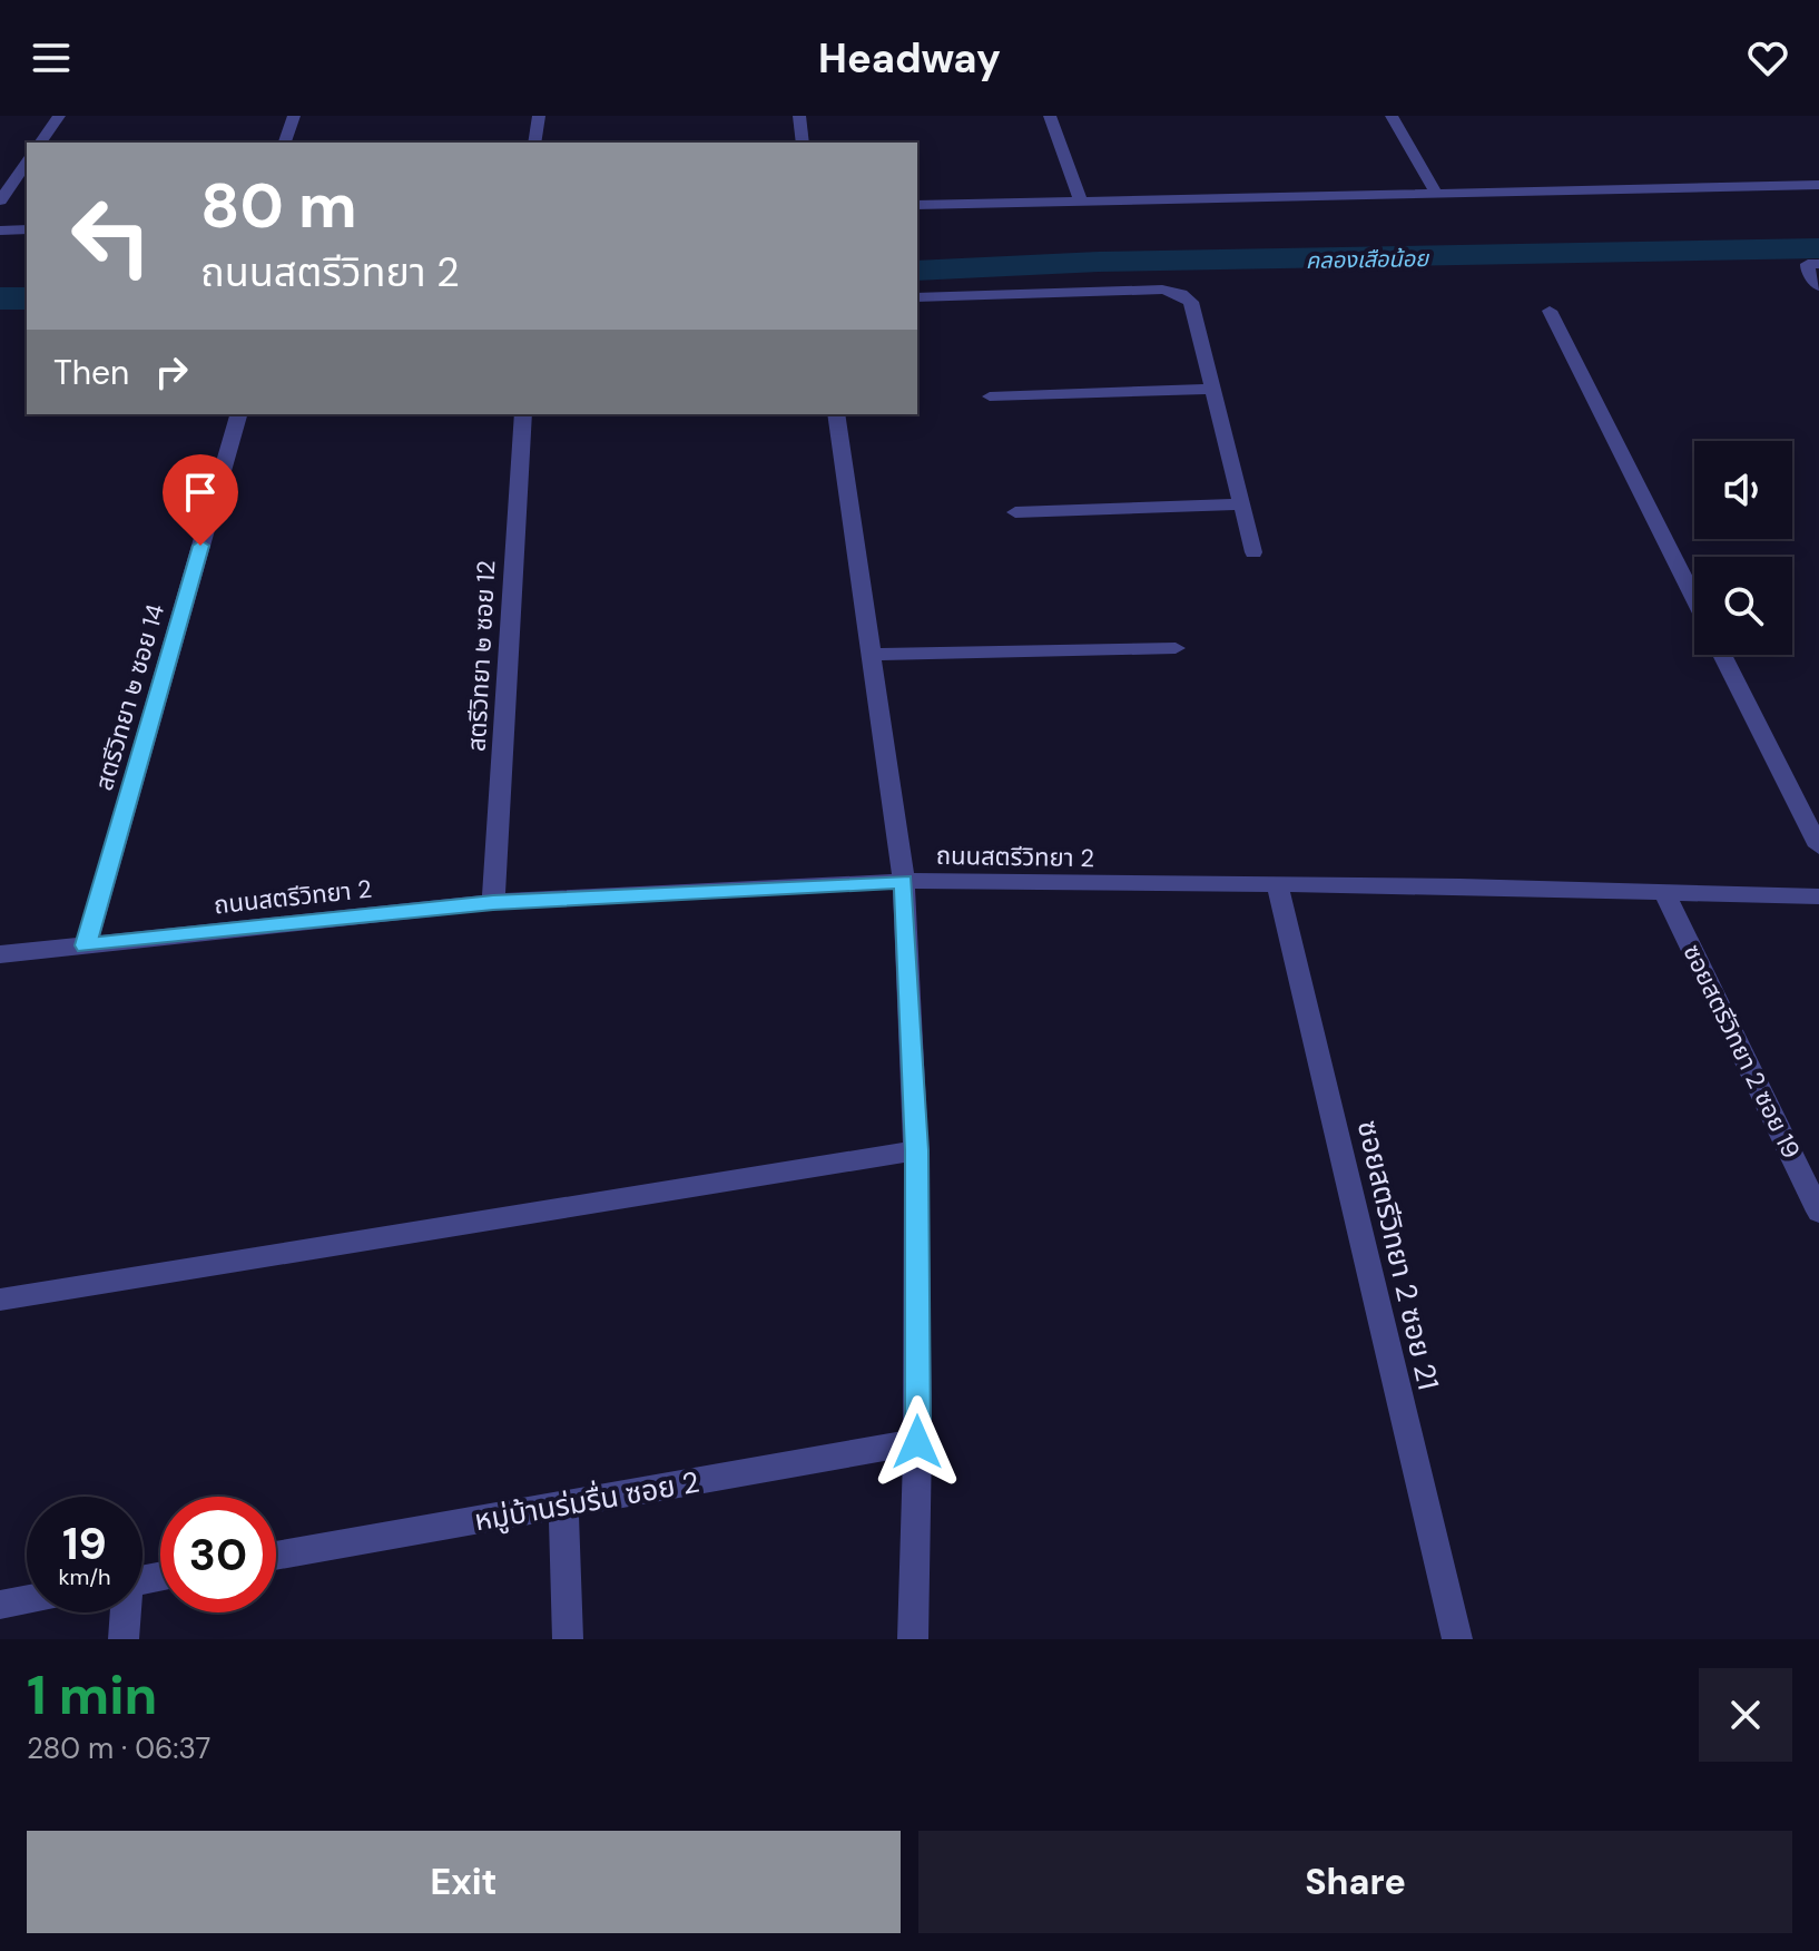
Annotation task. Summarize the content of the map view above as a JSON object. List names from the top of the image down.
{
  "streets": {
    "street": [
      "สตรีวิทยา ๒ ซอย 12",
      "สตรีวิทยา ๒ ซอย 14",
      "ถนนสตรีวิทยา 2",
      "ซอยสตรีวิทยา 2 ซอย 19",
      "ซอยสตรีวิทยา 2 ซอย 21",
      "หมู่บ้านร่มรื่น ซอย 2"
    ]
  },
  "crossings": [
    ["สตรีวิทยา ๒ ซอย 12", "ถนนสตรีวิทยา 2"],
    ["สตรีวิทยา ๒ ซอย 14", "ถนนสตรีวิทยา 2"],
    ["ถนนสตรีวิทยา 2", "ซอยสตรีวิทยา 2 ซอย 19"],
    ["ถนนสตรีวิทยา 2", "ซอยสตรีวิทยา 2 ซอย 21"]
  ],
  "water": ["คลองเสือน้อย"],
  "page": {
    "header": "Headway",
    "turn": ["80 m", "ถนนสตรีวิทยา 2"],
    "then": "Then",
    "speed": "19 km/h",
    "limit": "30",
    "heading": ["1 min", "280 m · 06:37"],
    "buttons": ["Exit", "Share"]
  }
}
